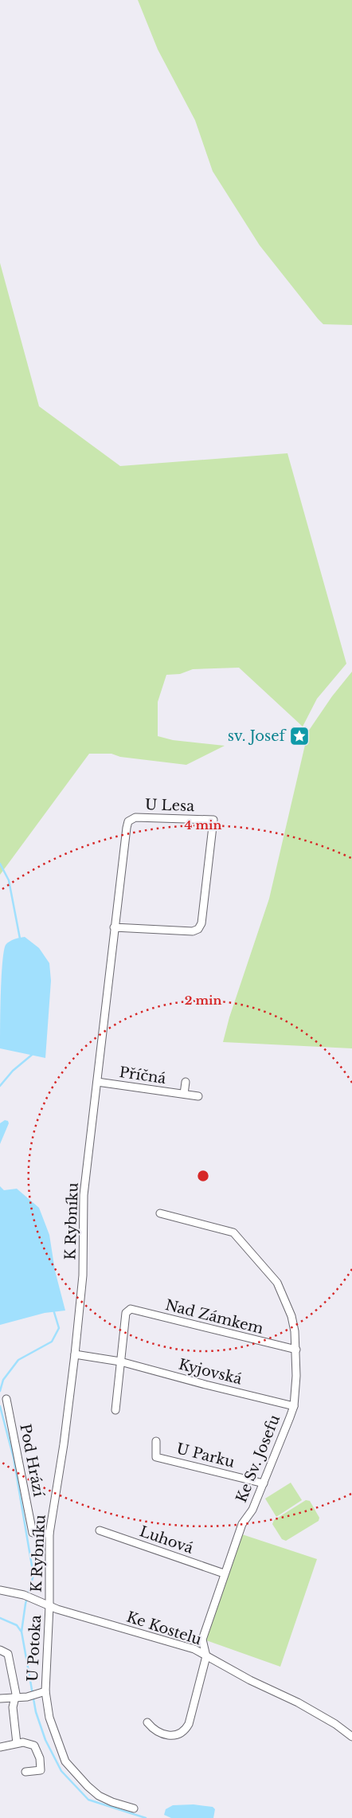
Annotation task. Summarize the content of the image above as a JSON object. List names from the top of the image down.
{
  "streets": {
    "street": [
      "U Lesa",
      "Příčná",
      "K Rybníku",
      "Nad Zámkem",
      "Kyjovská",
      "U Parku",
      "Ke Sv. Josefu",
      "Pod Hrází",
      "Luhová",
      "Ke Kostelu",
      "U Potoka"
    ]
  },
  "crossings": [
    ["U Lesa", "K Rybníku"],
    ["Příčná", "K Rybníku"],
    ["K Rybníku", "Kyjovská"],
    ["K Rybníku", "Pod Hrází"],
    ["K Rybníku", "Ke Kostelu"],
    ["K Rybníku", "U Potoka"],
    ["Nad Zámkem", "Kyjovská"],
    ["Nad Zámkem", "Ke Sv. Josefu"],
    ["Kyjovská", "Ke Sv. Josefu"],
    ["U Parku", "Ke Sv. Josefu"],
    ["Ke Sv. Josefu", "Luhová"],
    ["Ke Sv. Josefu", "Ke Kostelu"],
    ["Ke Kostelu", "U Potoka"]
  ],
  "places": {
    "place": ["sv. Josef"]
  },
  "rings": ["4 min", "2 min"]
}
